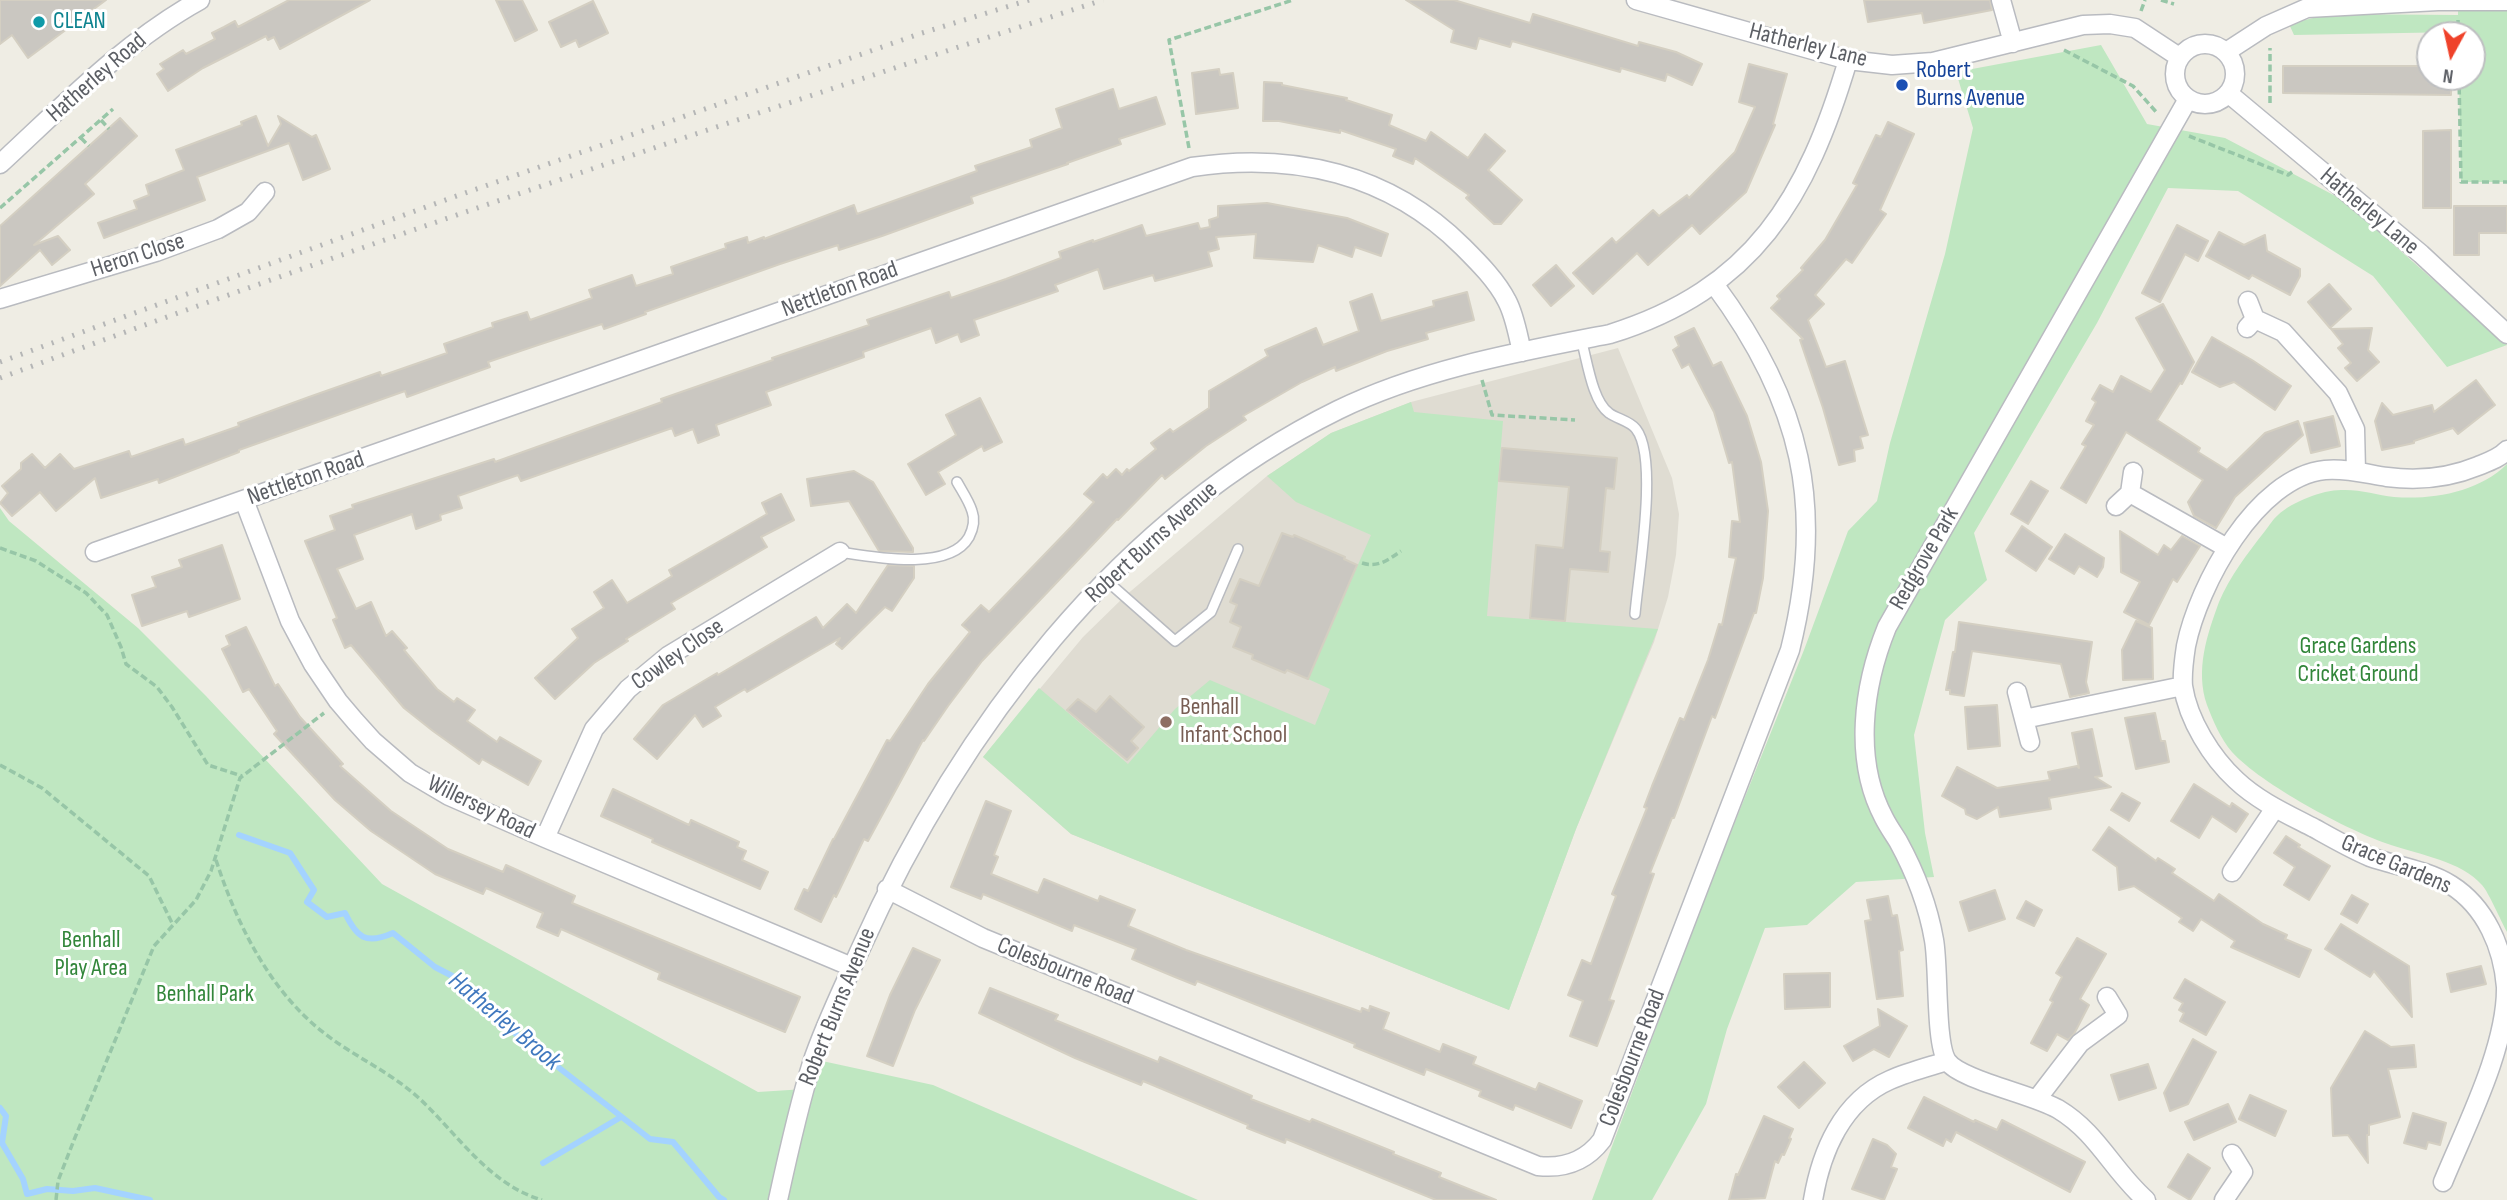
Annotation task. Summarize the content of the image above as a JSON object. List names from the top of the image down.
{
  "streets": {
    "street": [
      "Hatherley Lane",
      "Hatherley Road",
      "Heron Close",
      "Nettleton Road",
      "Robert Burns Avenue",
      "Redgrove Park",
      "Cowley Close",
      "Willersey Road",
      "Grace Gardens",
      "Colesbourne Road"
    ]
  },
  "crossings": [
    ["Hatherley Lane", "Robert Burns Avenue"],
    ["Hatherley Lane", "Redgrove Park"],
    ["Nettleton Road", "Robert Burns Avenue"],
    ["Nettleton Road", "Willersey Road"],
    ["Robert Burns Avenue", "Willersey Road"],
    ["Robert Burns Avenue", "Colesbourne Road"],
    ["Cowley Close", "Willersey Road"]
  ],
  "water": ["Hatherley Brook"],
  "parks": ["Grace Gardens Cricket Ground", "Benhall Play Area", "Benhall Park"],
  "places": ["CLEAN", "Robert Burns Avenue", "Benhall Infant School"],
  "north": "bottom"
}
